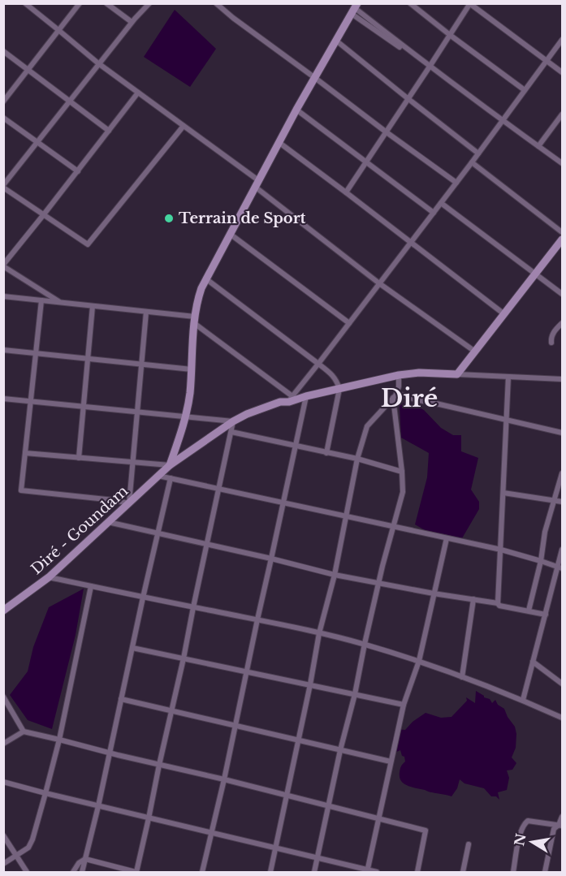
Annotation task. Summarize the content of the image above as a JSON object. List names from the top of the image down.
{
  "streets": {
    "main road": ["Diré - Goundam"]
  },
  "districts": ["Diré"],
  "places": ["Terrain de Sport"],
  "north": "left"
}
